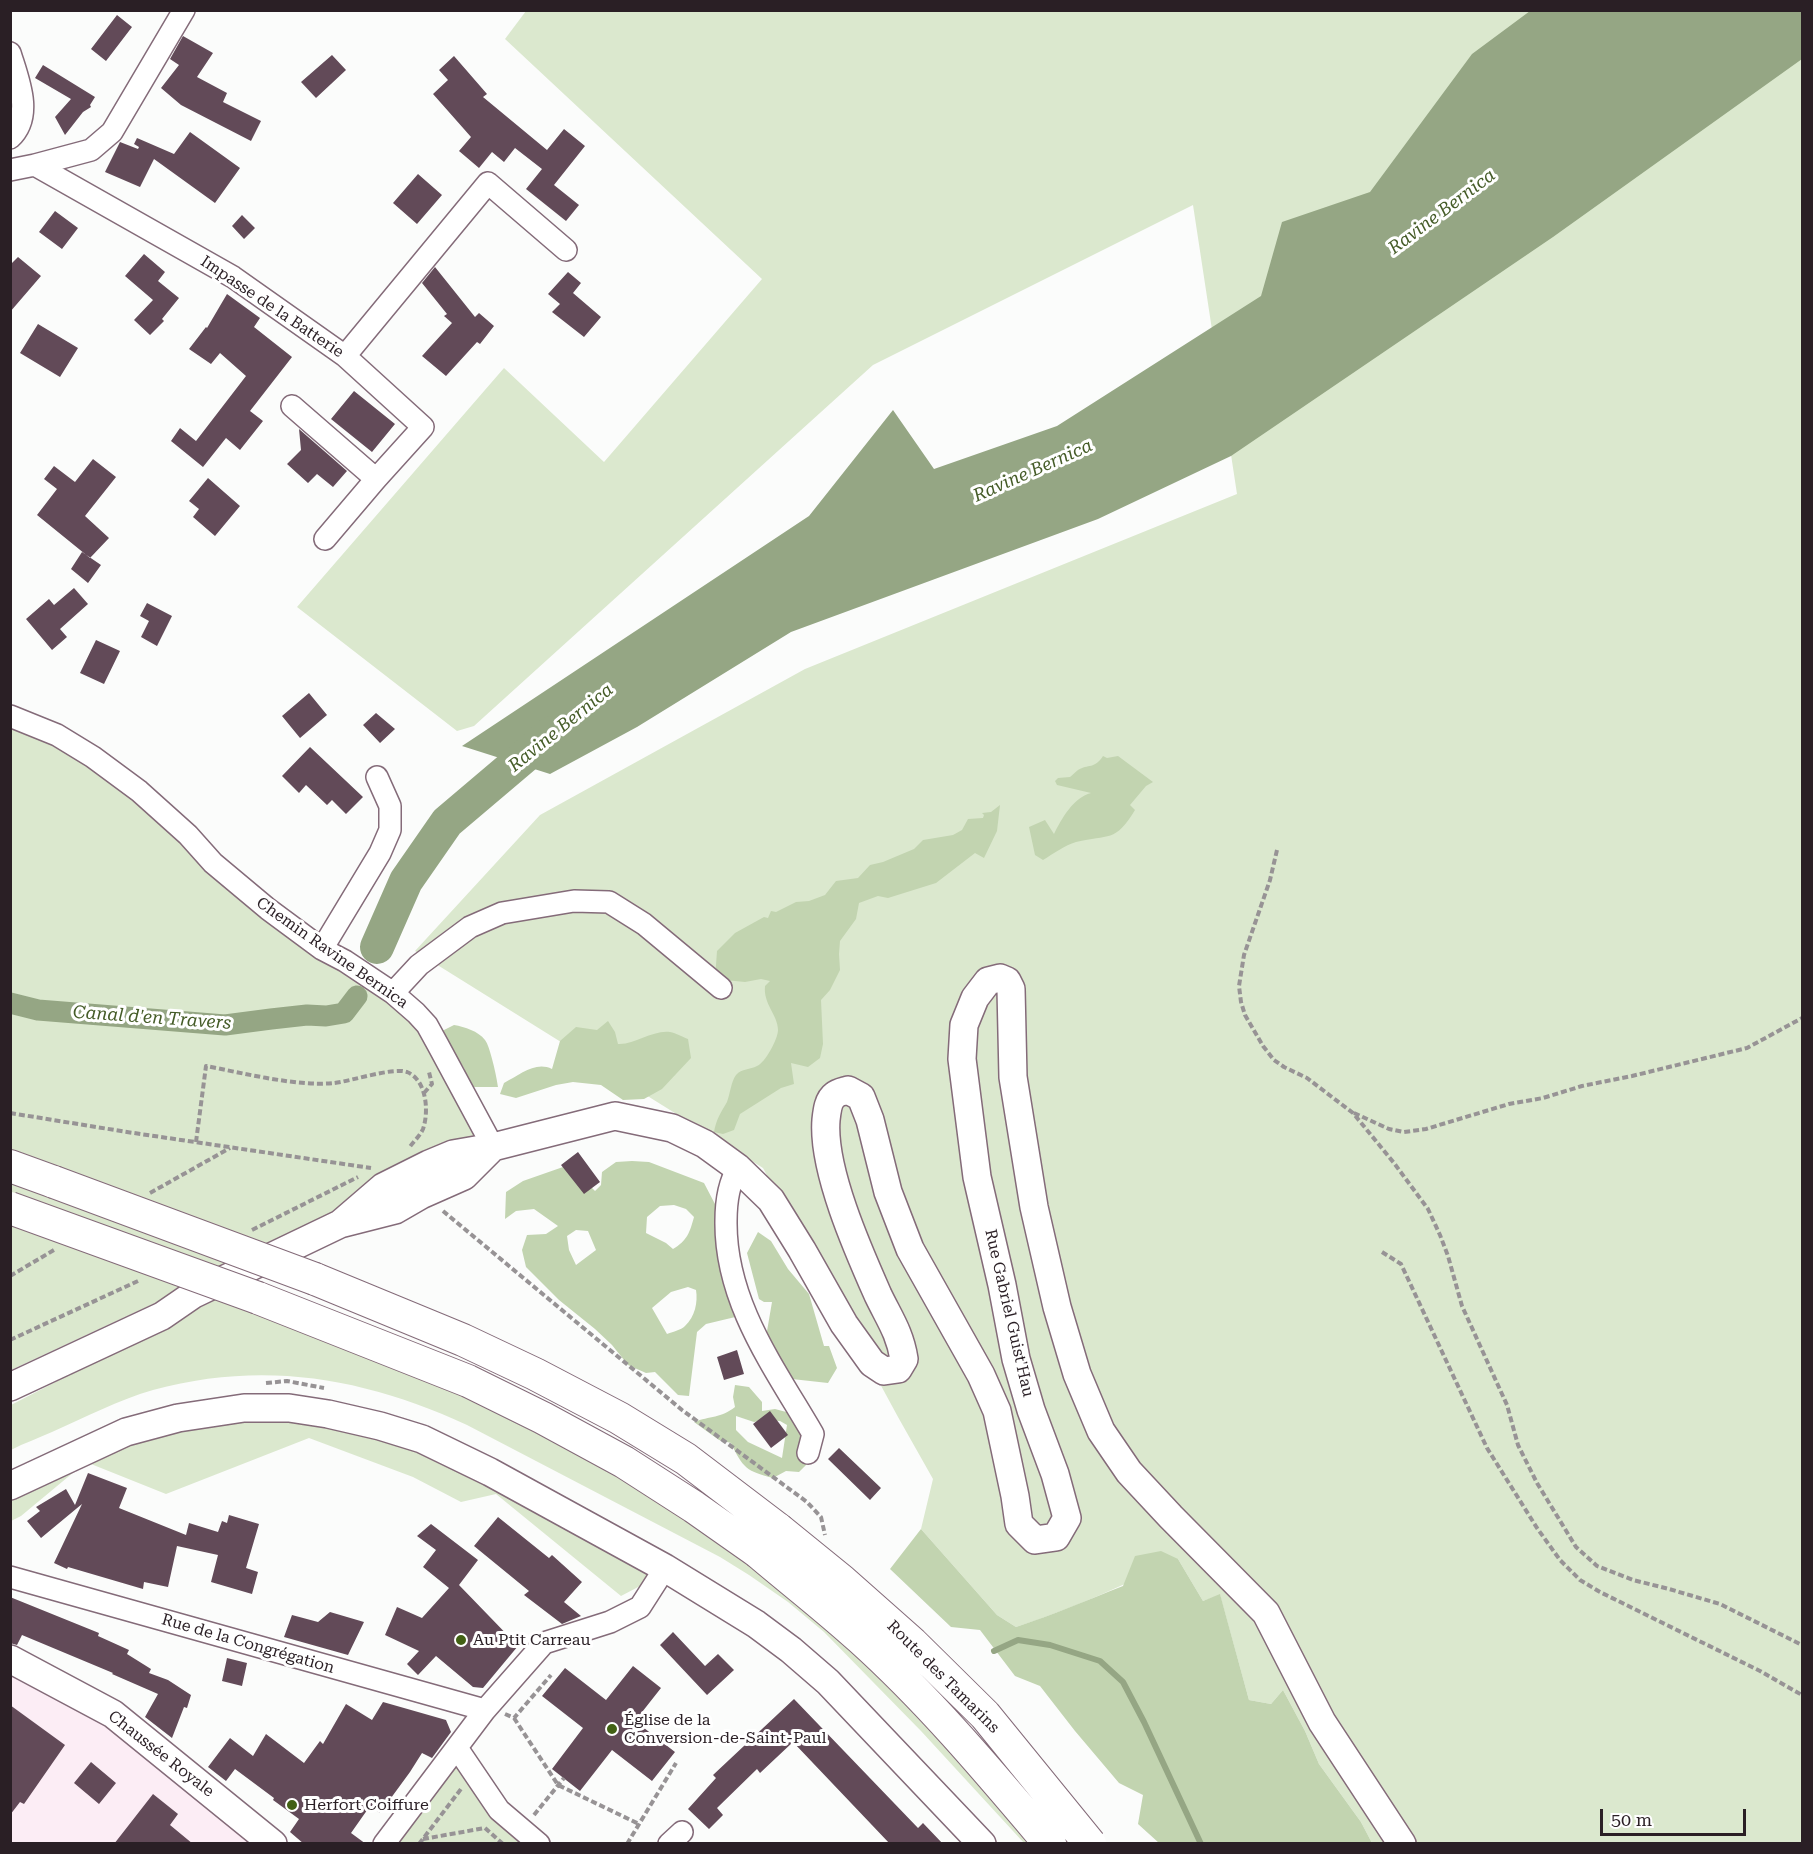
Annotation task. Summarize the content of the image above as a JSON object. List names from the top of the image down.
{
  "streets": {
    "highway": ["Route des Tamarins"],
    "main road": ["Rue Gabriel Guist'Hau", "Chaussée Royale"],
    "street": ["Impasse de la Batterie", "Chemin Ravine Bernica", "Rue de la Congrégation"]
  },
  "crossings": [
    ["Chemin Ravine Bernica", "Rue Gabriel Guist'Hau"]
  ],
  "water": ["Ravine Bernica", "Canal d'en Travers"],
  "places": ["Au Ptit Carreau", "Église de la Conversion-de-Saint-Paul", "Herfort Coiffure"],
  "scale_bar": "50 m"
}
